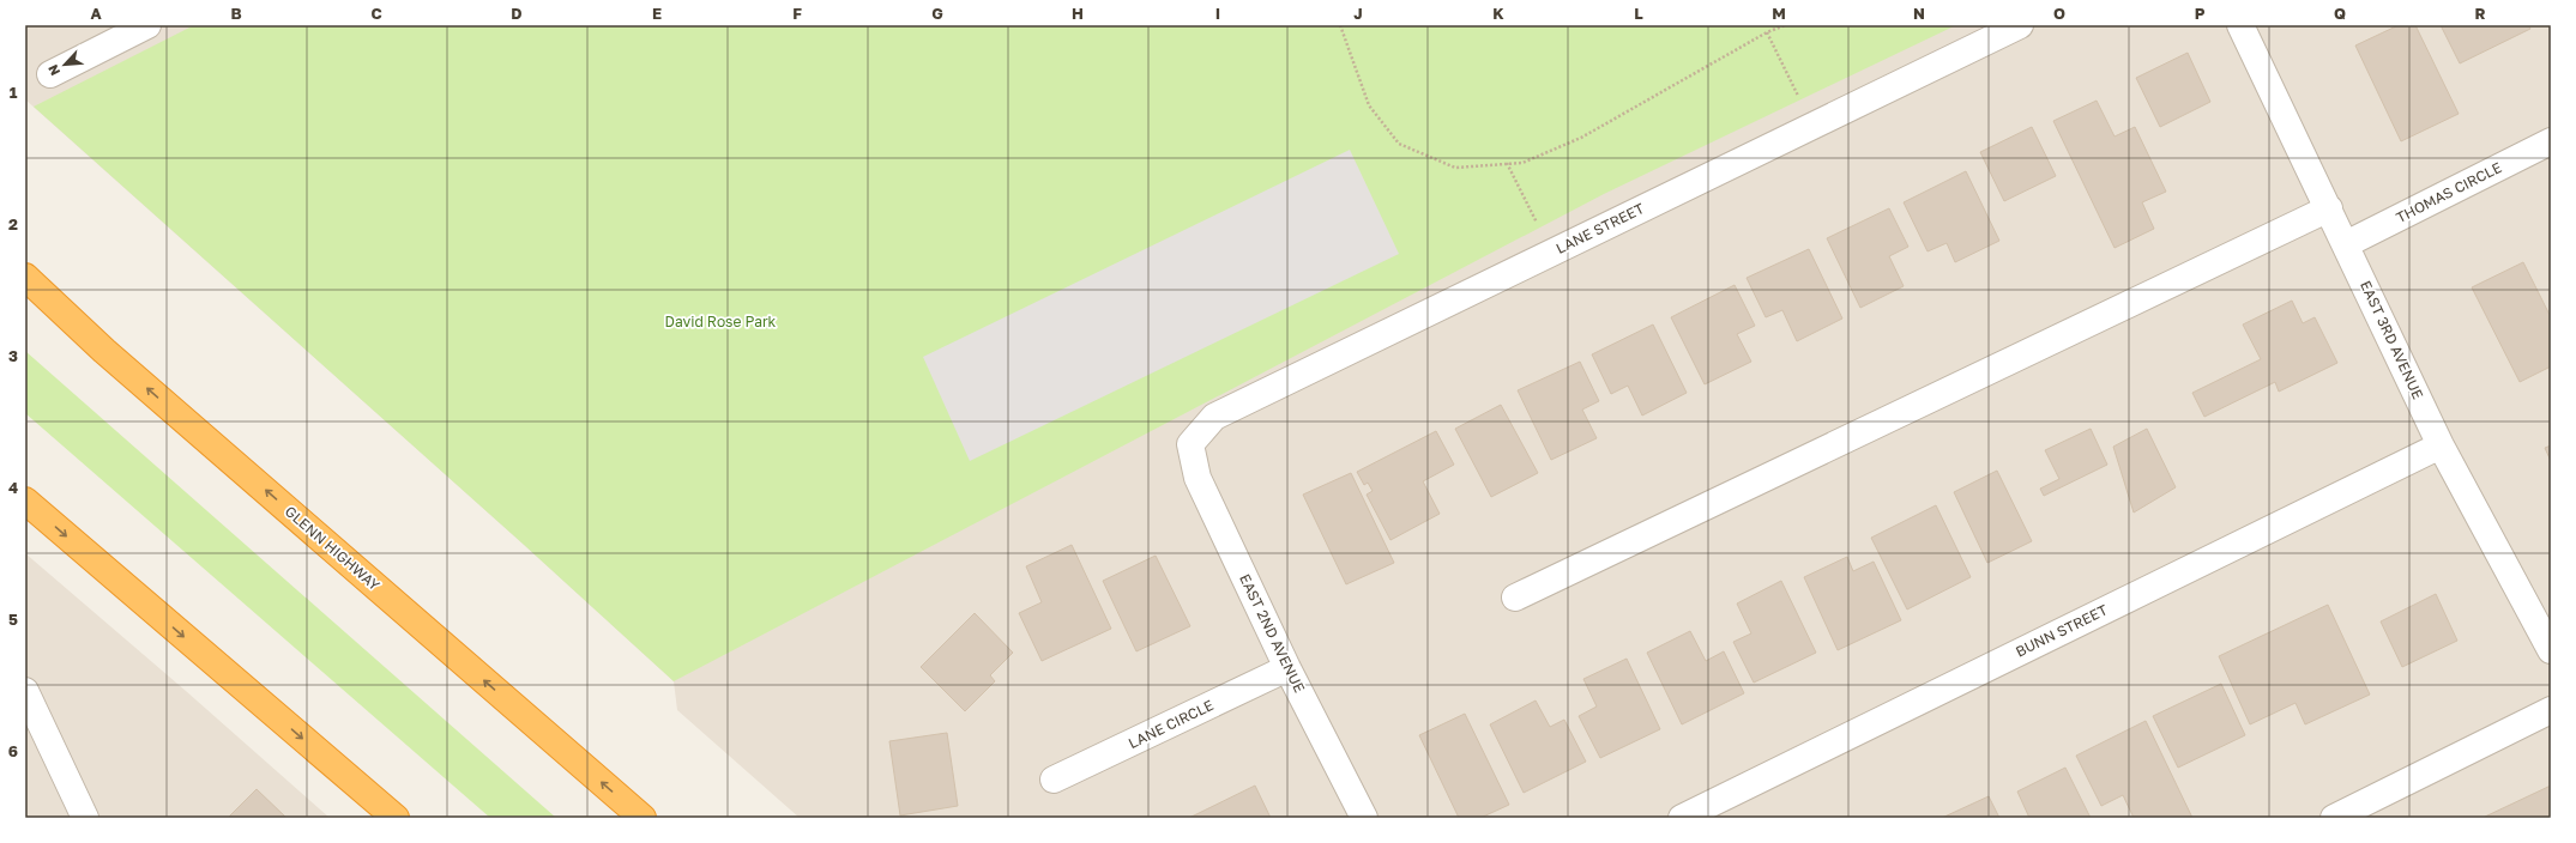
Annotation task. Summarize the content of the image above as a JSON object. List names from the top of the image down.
{
  "streets": {
    "highway": ["GLENN HIGHWAY"],
    "street": [
      "THOMAS CIRCLE",
      "LANE STREET",
      "EAST 3RD AVENUE",
      "BUNN STREET",
      "EAST 2ND AVENUE",
      "LANE CIRCLE"
    ]
  },
  "crossings": [
    ["THOMAS CIRCLE", "EAST 3RD AVENUE"],
    ["LANE STREET", "EAST 2ND AVENUE"],
    ["EAST 3RD AVENUE", "BUNN STREET"],
    ["EAST 2ND AVENUE", "LANE CIRCLE"]
  ],
  "parks": ["David Rose Park"],
  "north": "bottom left",
  "grid": {
    "columns": [
      "A",
      "B",
      "C",
      "D",
      "E",
      "F",
      "G",
      "H",
      "I",
      "J",
      "K",
      "L",
      "M",
      "N",
      "O",
      "P",
      "Q",
      "R"
    ],
    "rows": [
      "1",
      "2",
      "3",
      "4",
      "5",
      "6"
    ]
  }
}
